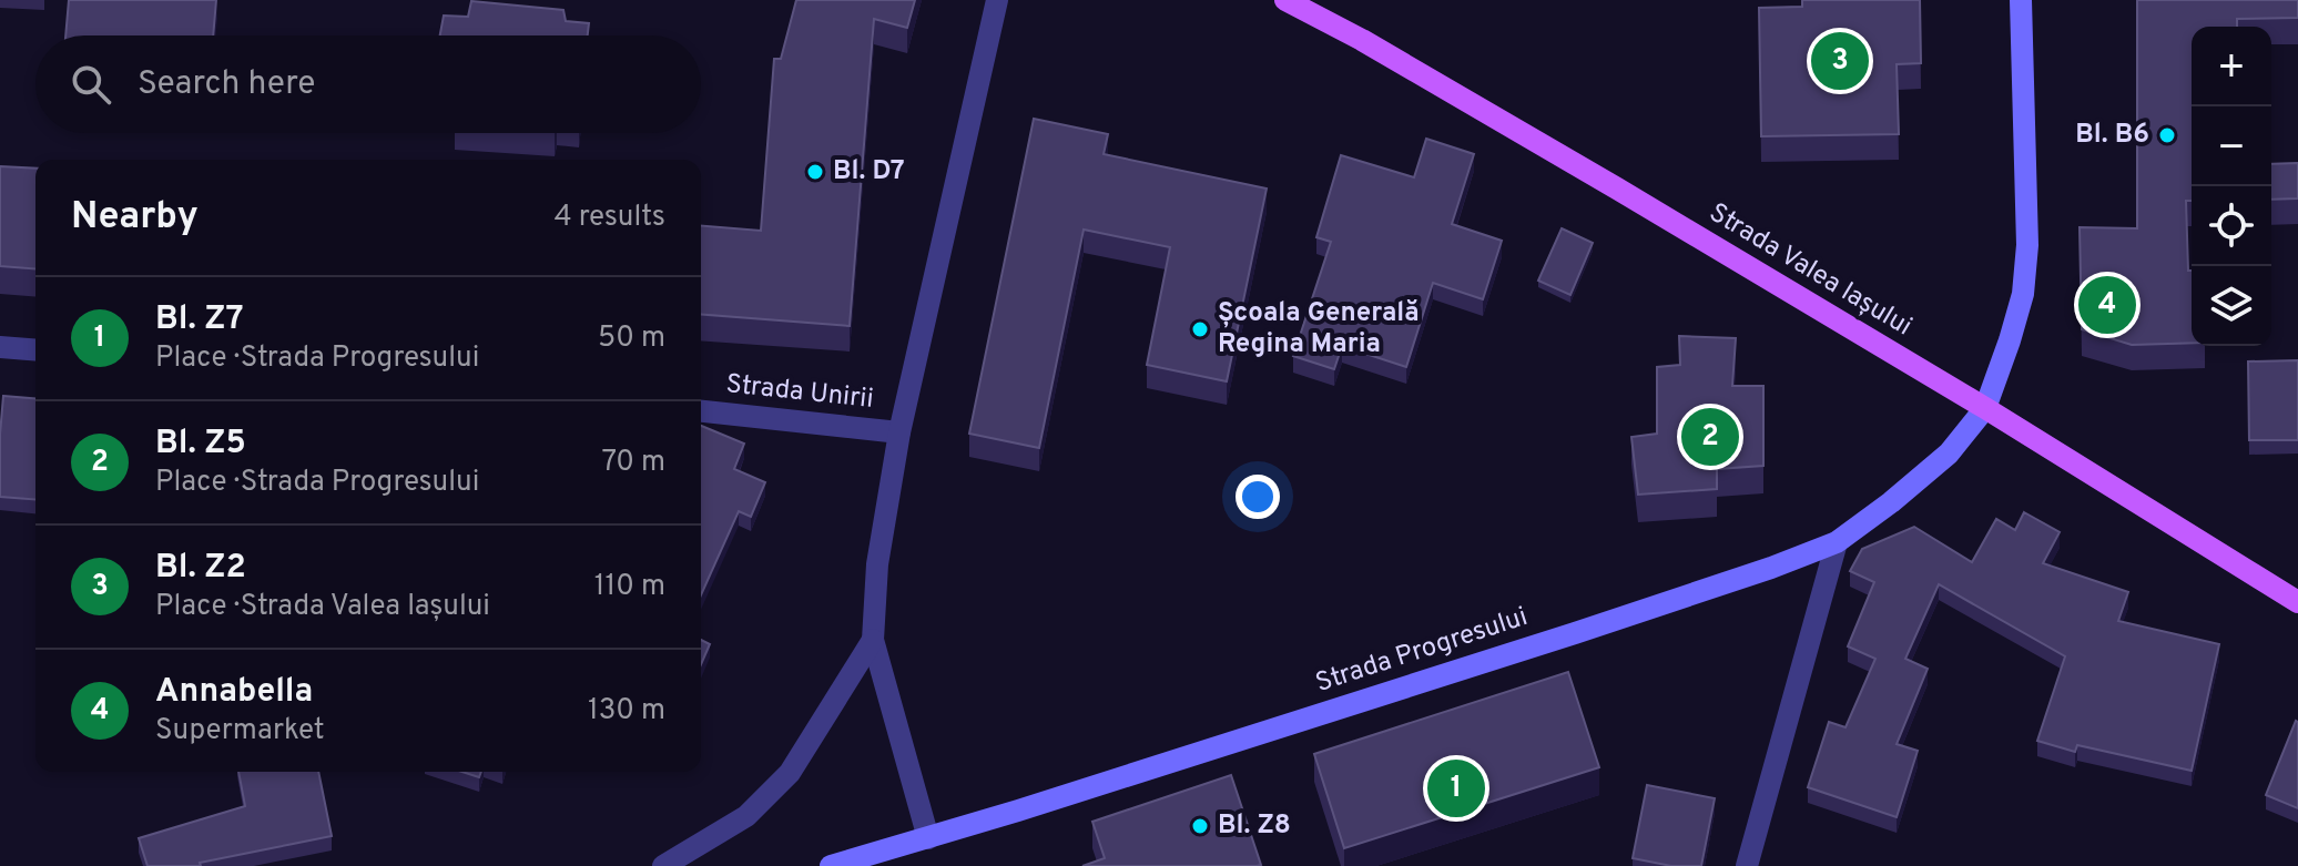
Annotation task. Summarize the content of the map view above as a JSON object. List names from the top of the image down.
{
  "streets": {
    "main road": ["Strada Valea Iașului"],
    "street": ["Strada Unirii", "Strada Progresului"]
  },
  "crossings": [
    ["Strada Valea Iașului", "Strada Progresului"]
  ],
  "places": [
    "Bl. B6",
    "Bl. D7",
    "Școala Generală Regina Maria",
    "Bl. Z8"
  ],
  "page": {
    "map_buttons": ["+", "−"],
    "pins": [
      "3",
      "4",
      "2",
      "1"
    ],
    "search": "Search here",
    "heading": ["Nearby", "4 results"],
    "list": [
      {
        "mark": "1",
        "name": "Bl. Z7",
        "note": "Place · Strada Progresului",
        "value": "50 m"
      },
      {
        "mark": "2",
        "name": "Bl. Z5",
        "note": "Place · Strada Progresului",
        "value": "70 m"
      },
      {
        "mark": "3",
        "name": "Bl. Z2",
        "note": "Place · Strada Valea Iașului",
        "value": "110 m"
      },
      {
        "mark": "4",
        "name": "Annabella",
        "note": "Supermarket",
        "value": "130 m"
      }
    ]
  }
}
